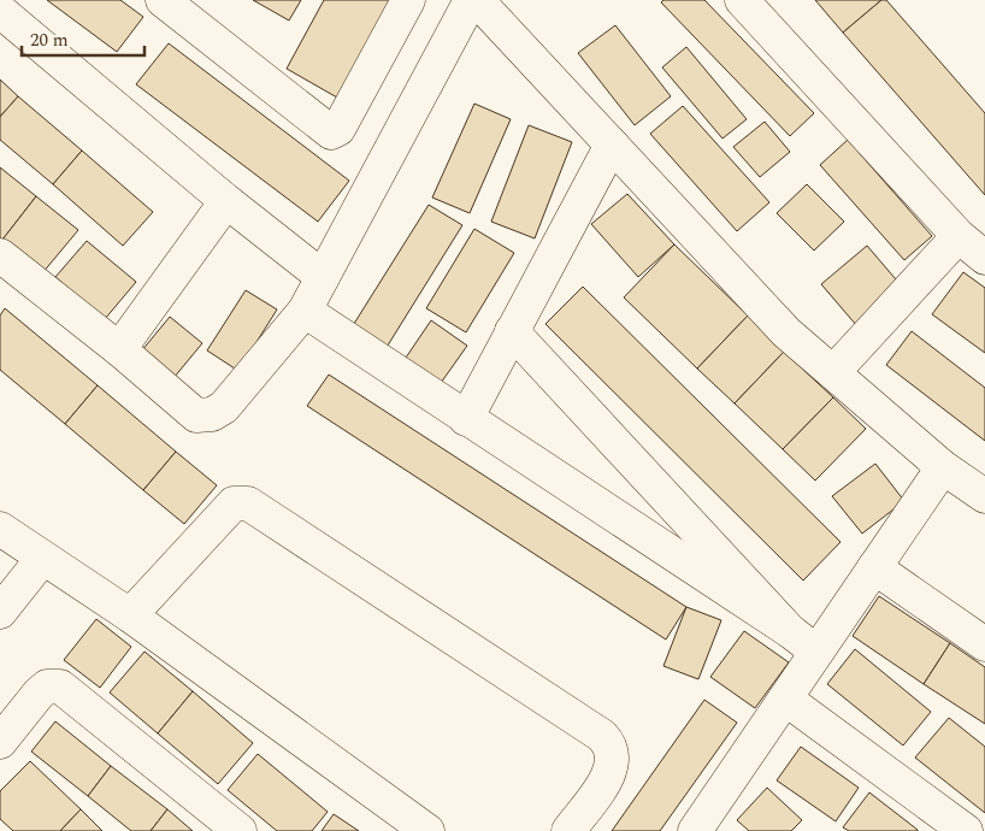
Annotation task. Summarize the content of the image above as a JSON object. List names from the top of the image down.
{
  "scale_bar": "20 m"
}
